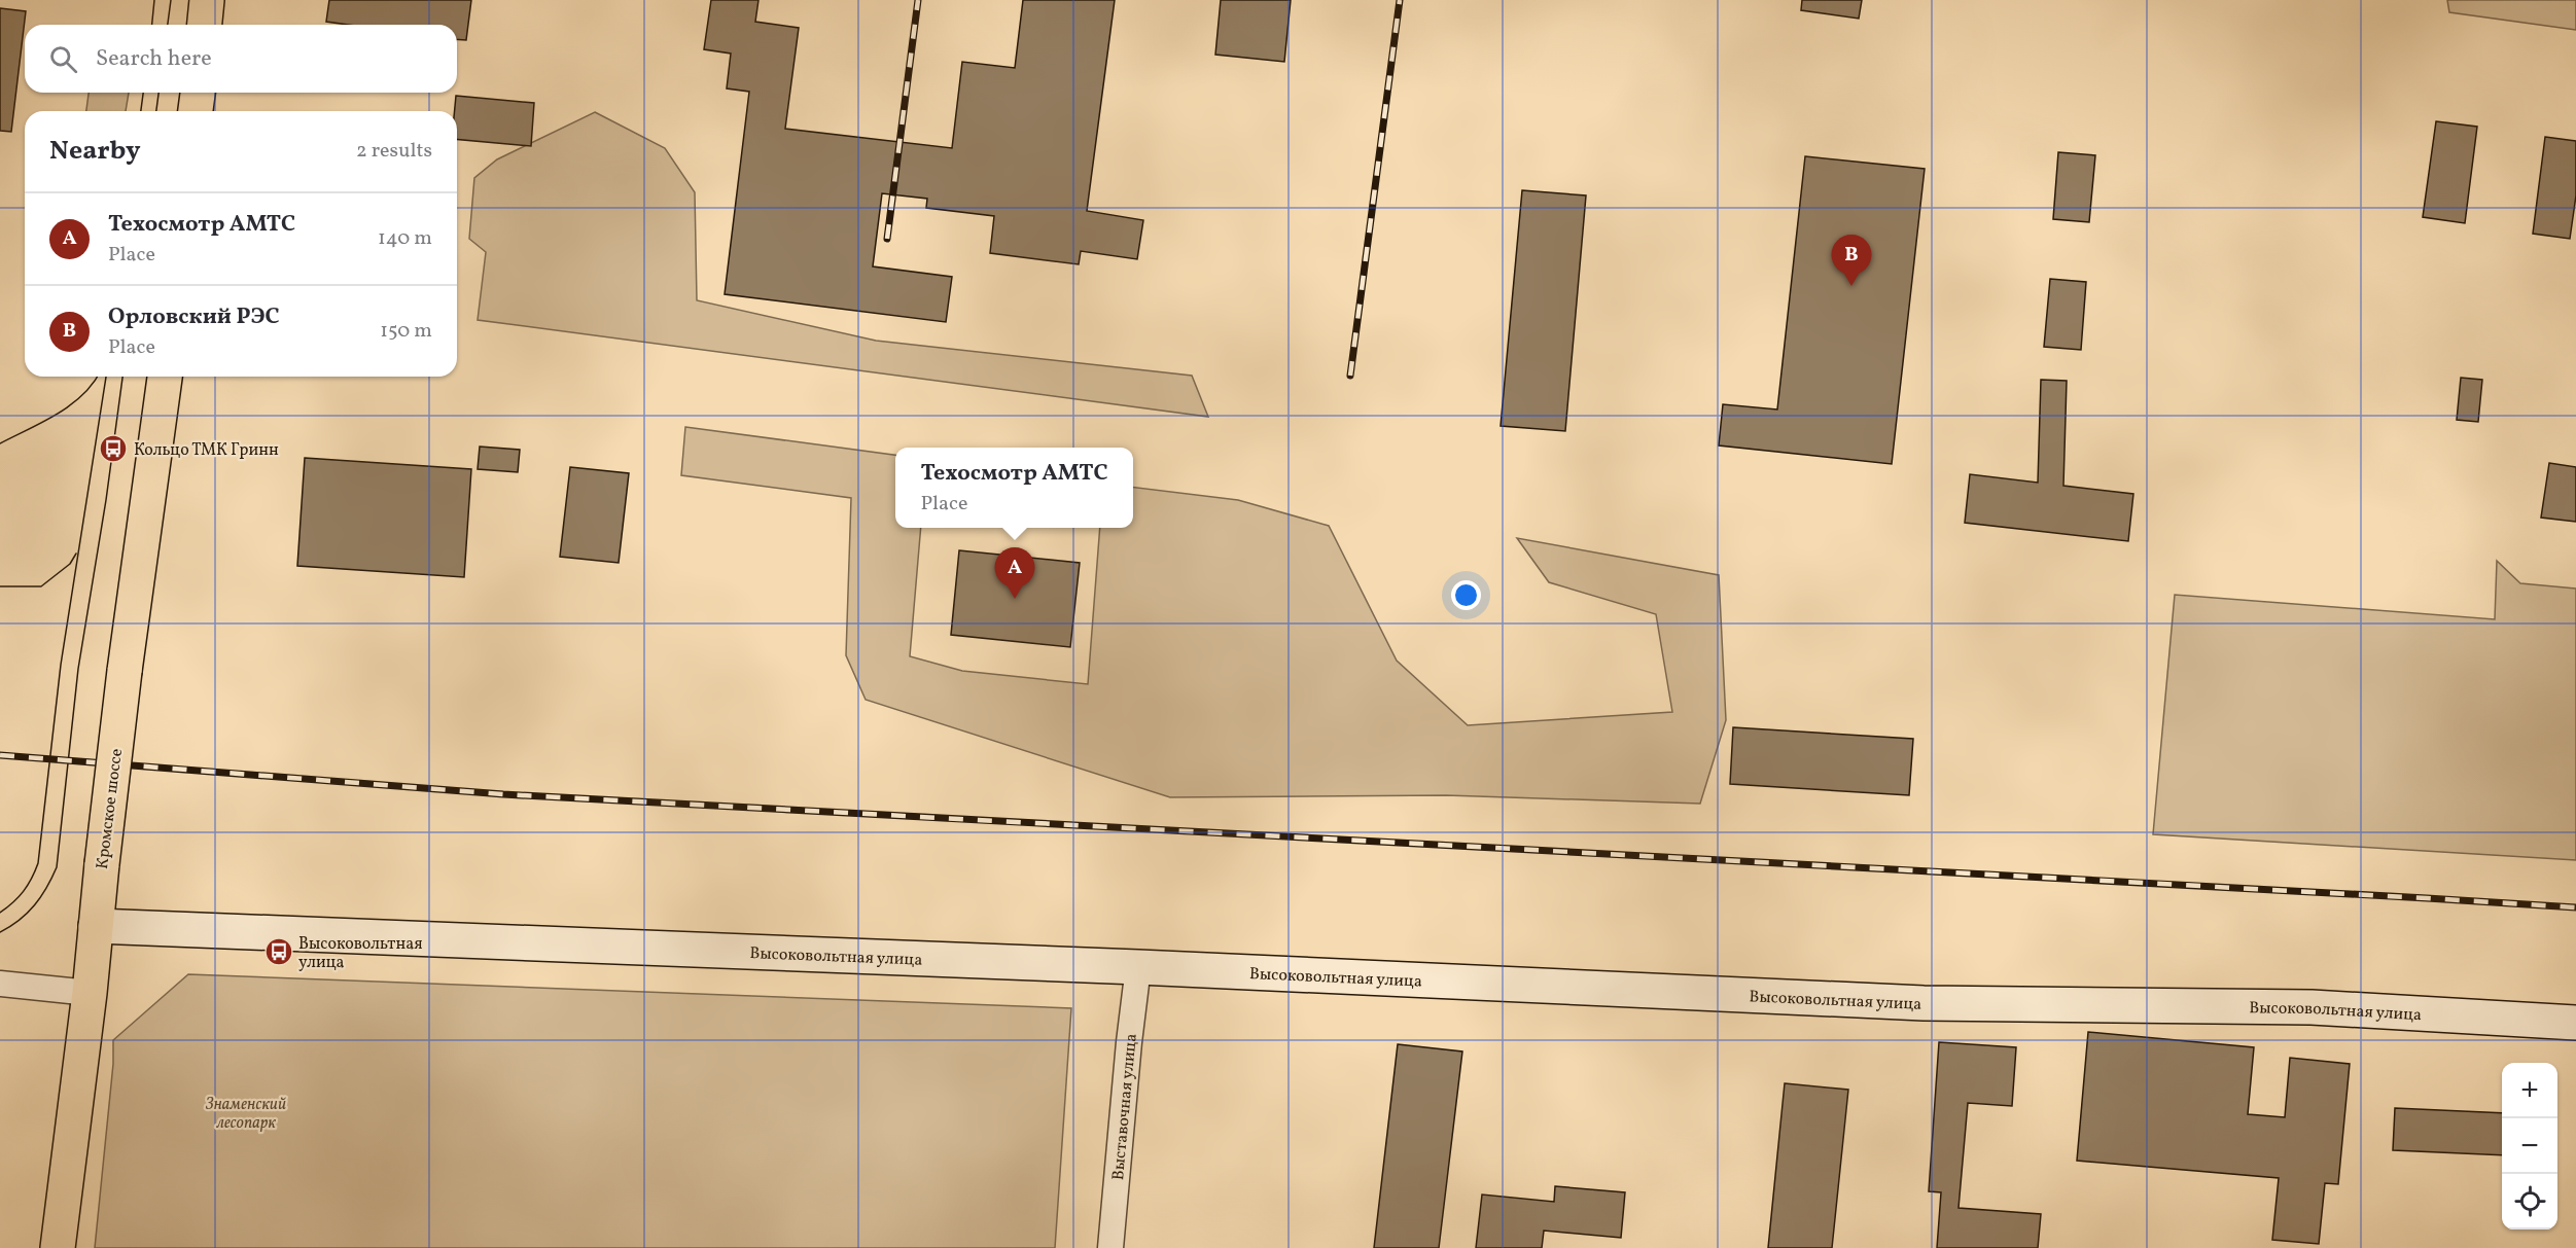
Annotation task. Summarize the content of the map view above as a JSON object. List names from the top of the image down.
{
  "streets": {
    "main road": ["Кромское шоссе", "Высоковольтная улица"],
    "street": ["Выставочная улица"]
  },
  "crossings": [
    ["Кромское шоссе", "Высоковольтная улица"],
    ["Высоковольтная улица", "Выставочная улица"]
  ],
  "parks": ["Знаменский лесопарк"],
  "places": {
    "bus stop": ["Кольцо ТМК Гринн", "Высоковольтная улица"]
  },
  "page": {
    "search": "Search here",
    "heading": ["Nearby", "2 results"],
    "list": [
      {
        "mark": "A",
        "name": "Техосмотр АМТС",
        "note": "Place",
        "value": "140 m"
      },
      {
        "mark": "B",
        "name": "Орловский РЭС",
        "note": "Place",
        "value": "150 m"
      }
    ],
    "pins": ["B", "A"],
    "popup": ["Техосмотр АМТС", "Place"],
    "map_buttons": ["+", "−"]
  }
}
